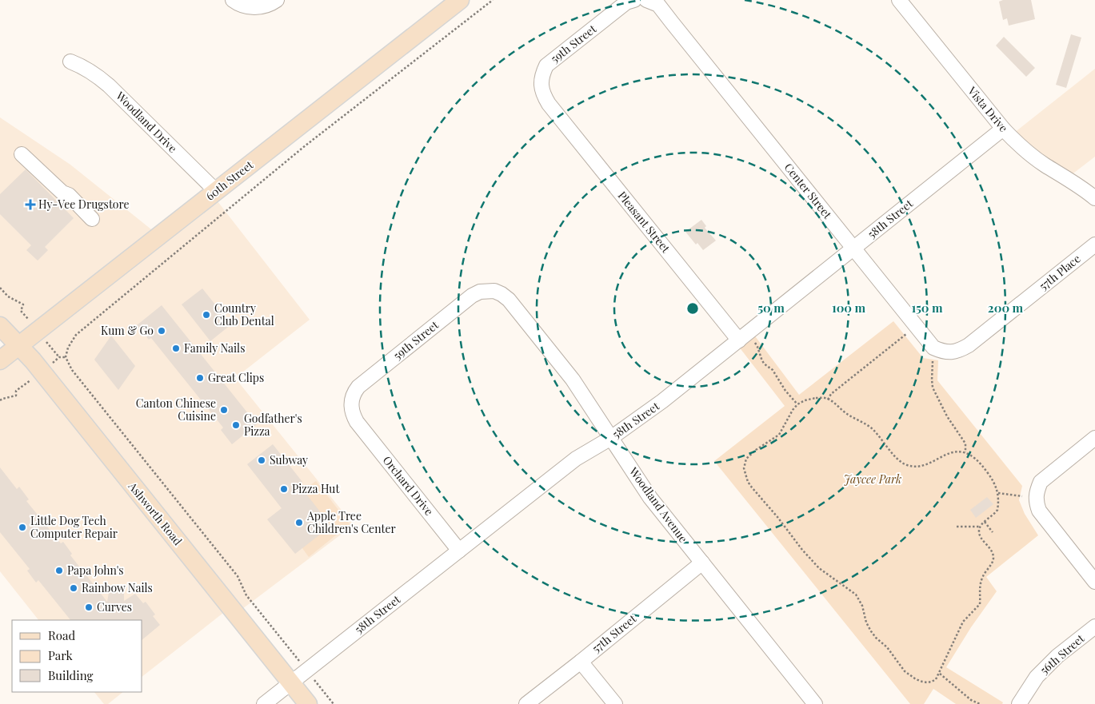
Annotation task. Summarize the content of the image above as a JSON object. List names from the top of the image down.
{
  "streets": {
    "main road": ["60th Street", "Ashworth Road"],
    "street": [
      "59th Street",
      "Vista Drive",
      "Woodland Drive",
      "Center Street",
      "58th Street",
      "Pleasant Street",
      "57th Place",
      "Orchard Drive",
      "Woodland Avenue",
      "57th Street",
      "56th Street"
    ]
  },
  "crossings": [
    ["59th Street", "Pleasant Street"],
    ["59th Street", "Orchard Drive"],
    ["59th Street", "Woodland Avenue"],
    ["Vista Drive", "58th Street"],
    ["Woodland Drive", "60th Street"],
    ["60th Street", "Ashworth Road"],
    ["Center Street", "58th Street"],
    ["Center Street", "57th Place"],
    ["58th Street", "Pleasant Street"],
    ["58th Street", "Orchard Drive"],
    ["58th Street", "Woodland Avenue"],
    ["58th Street", "Ashworth Road"],
    ["Woodland Avenue", "57th Street"]
  ],
  "parks": ["Jaycee Park"],
  "places": {
    "health": ["Hy-Vee Drugstore"],
    "other": [
      "Country Club Dental",
      "Kum & Go",
      "Family Nails",
      "Great Clips",
      "Canton Chinese Cuisine",
      "Godfather's Pizza",
      "Subway",
      "Pizza Hut",
      "Apple Tree Children's Center",
      "Little Dog Tech Computer Repair",
      "Papa John's",
      "Rainbow Nails",
      "Curves"
    ]
  },
  "legend": ["Road", "Park", "Building"],
  "rings": [
    "50 m",
    "100 m",
    "150 m",
    "200 m"
  ]
}
